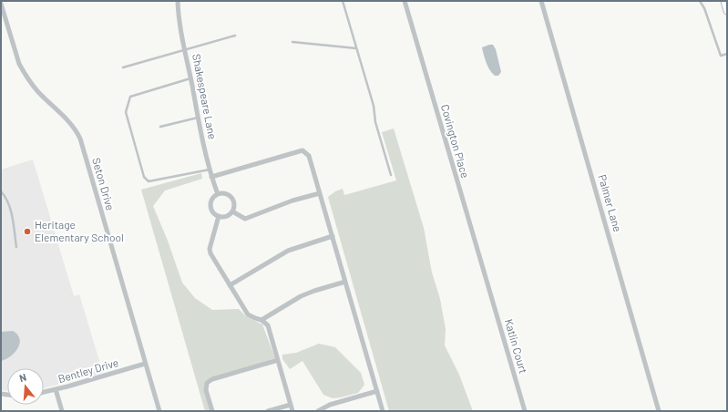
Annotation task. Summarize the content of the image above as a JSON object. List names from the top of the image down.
{
  "streets": {
    "street": [
      "Shakespeare Lane",
      "Covington Place",
      "Seton Drive",
      "Palmer Lane",
      "Katlin Court",
      "Bentley Drive"
    ]
  },
  "crossings": [
    ["Covington Place", "Katlin Court"],
    ["Seton Drive", "Bentley Drive"]
  ],
  "places": ["Heritage Elementary School"],
  "north": "top"
}
